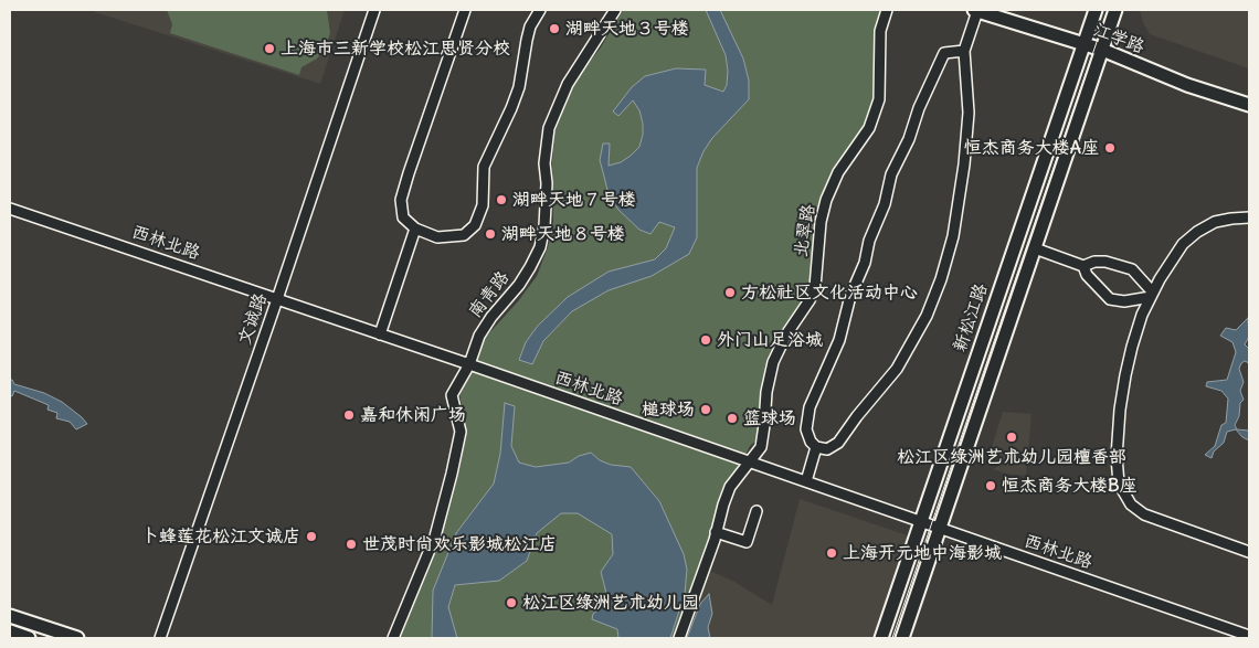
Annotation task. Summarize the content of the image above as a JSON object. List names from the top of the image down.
{
  "streets": {
    "main road": ["江学路", "新松江路"],
    "street": [
      "北翠路",
      "西林北路",
      "南青路",
      "文诚路"
    ]
  },
  "crossings": [
    ["江学路", "新松江路"],
    ["北翠路", "西林北路"],
    ["西林北路", "南青路"],
    ["西林北路", "新松江路"],
    ["西林北路", "文诚路"]
  ],
  "places": [
    "湖畔天地３号楼",
    "上海市三新学校松江思贤分校",
    "恒杰商务大楼A座",
    "湖畔天地７号楼",
    "湖畔天地８号楼",
    "方松社区文化活动中心",
    "外门山足浴城",
    "槌球场",
    "嘉和休闲广场",
    "篮球场",
    "松江区绿洲艺术幼儿园檀香部",
    "恒杰商务大楼B座",
    "卜蜂莲花松江文诚店",
    "世茂时尚欢乐影城松江店",
    "上海开元地中海影城",
    "松江区绿洲艺术幼儿园"
  ]
}
